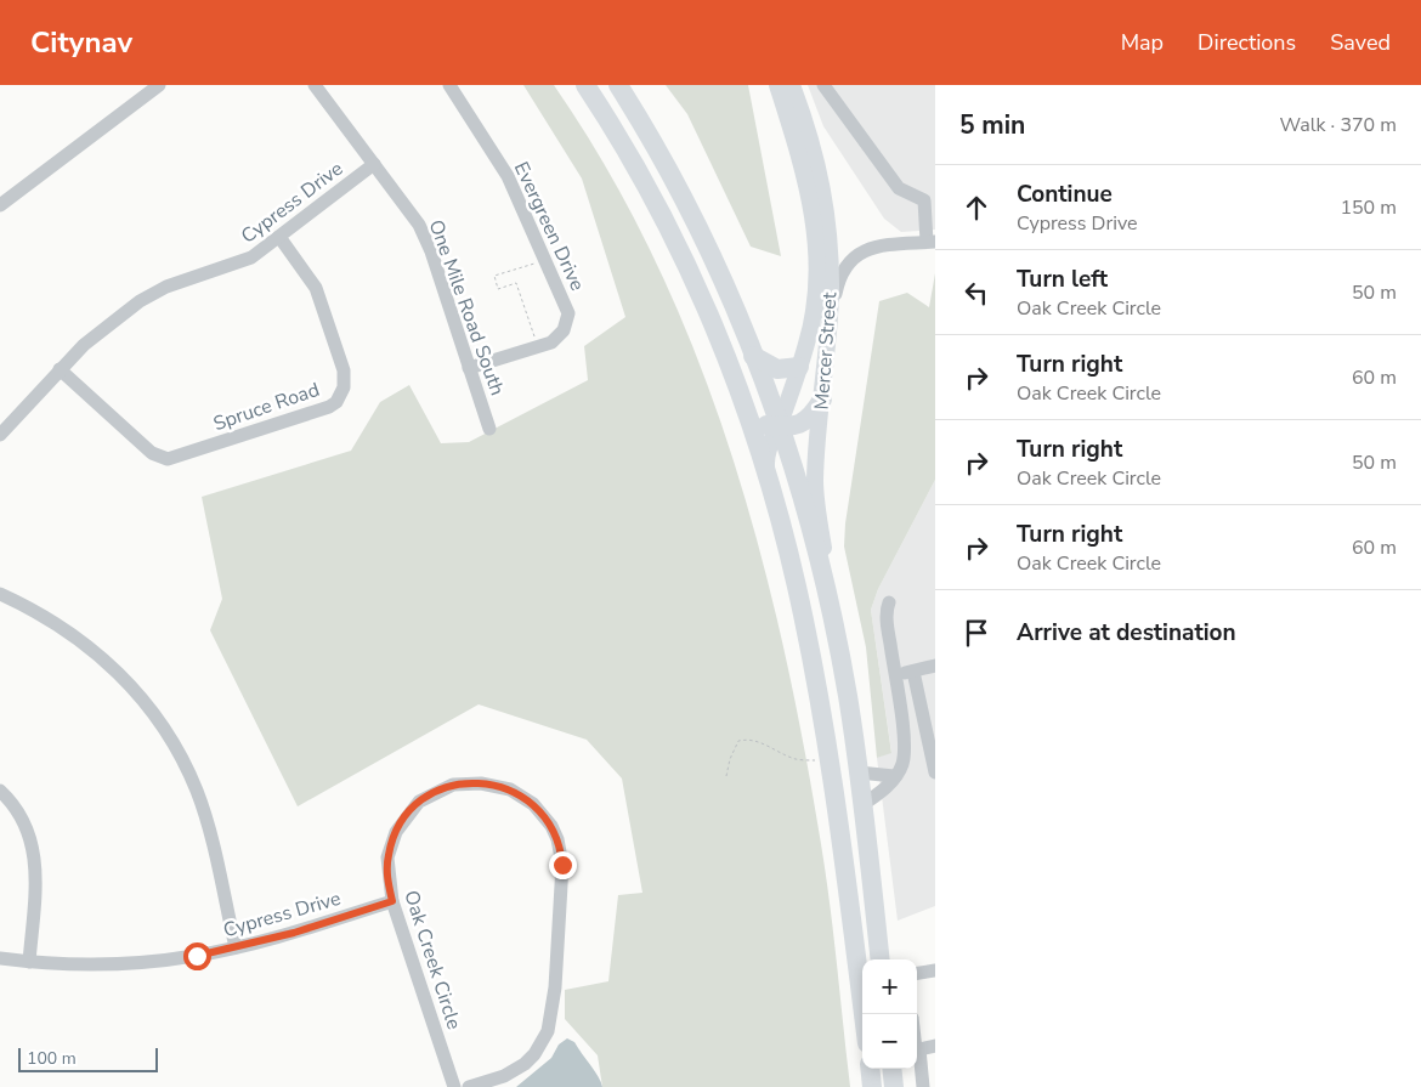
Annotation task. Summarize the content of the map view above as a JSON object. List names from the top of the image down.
{
  "streets": {
    "main road": ["Mercer Street"],
    "street": [
      "Cypress Drive",
      "Evergreen Drive",
      "One Mile Road South",
      "Spruce Road",
      "Oak Creek Circle"
    ]
  },
  "crossings": [
    ["Cypress Drive", "One Mile Road South"],
    ["Cypress Drive", "Spruce Road"],
    ["Cypress Drive", "Oak Creek Circle"],
    ["Evergreen Drive", "One Mile Road South"]
  ],
  "scale_bar": "100 m",
  "page": {
    "header": "Citynav",
    "nav": ["Map", "Directions", "Saved"],
    "heading": ["5 min", "Walk · 370 m"],
    "list": [
      ["Continue", "Cypress Drive", "150 m"],
      ["Turn left", "Oak Creek Circle", "50 m"],
      ["Turn right", "Oak Creek Circle", "60 m"],
      ["Turn right", "Oak Creek Circle", "50 m"],
      ["Turn right", "Oak Creek Circle", "60 m"],
      "Arrive at destination"
    ],
    "map_buttons": ["+", "−"],
    "scale": "100 m"
  }
}
